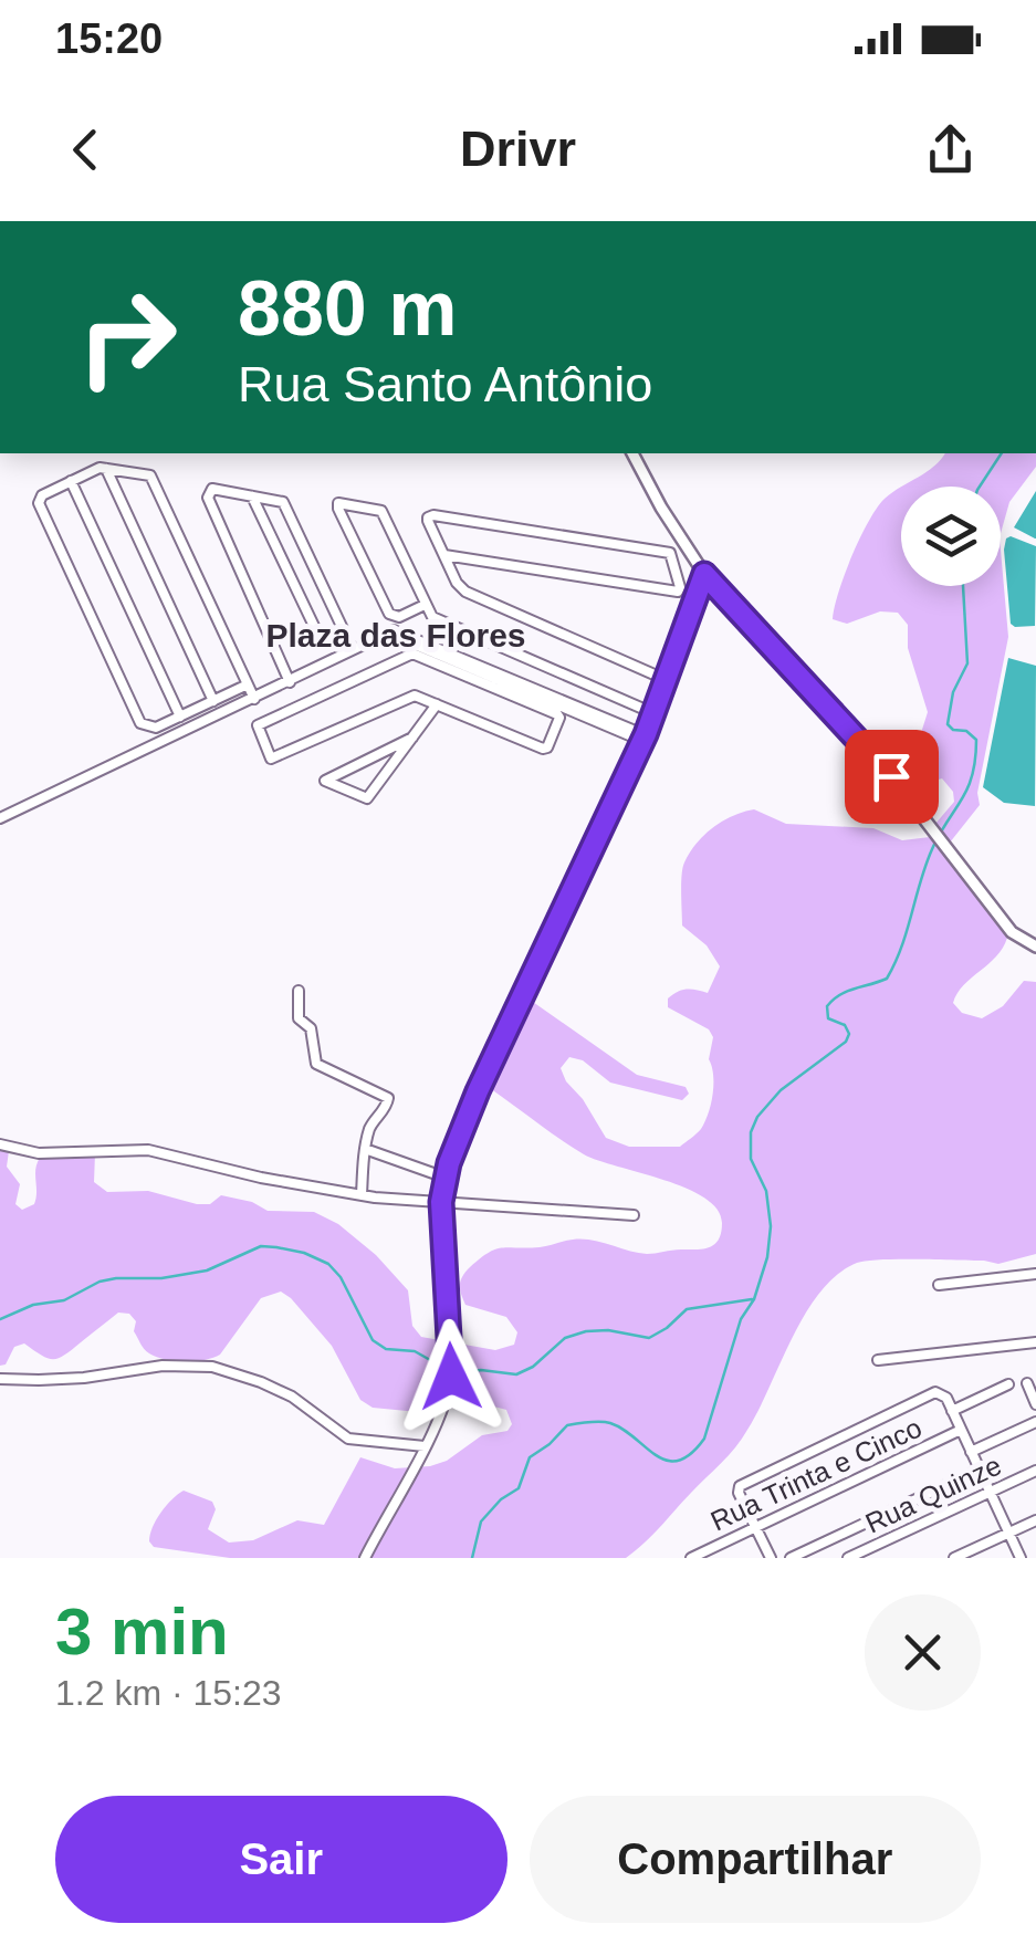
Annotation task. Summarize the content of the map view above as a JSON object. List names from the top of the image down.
{
  "streets": {
    "street": ["Rua Trinta e Cinco", "Rua Quinze"]
  },
  "districts": ["Plaza das Flores"],
  "page": {
    "status": "15:20",
    "header": "Drivr",
    "turn": ["880 m", "Rua Santo Antônio"],
    "heading": ["3 min", "1.2 km · 15:23"],
    "buttons": ["Sair", "Compartilhar"]
  }
}
